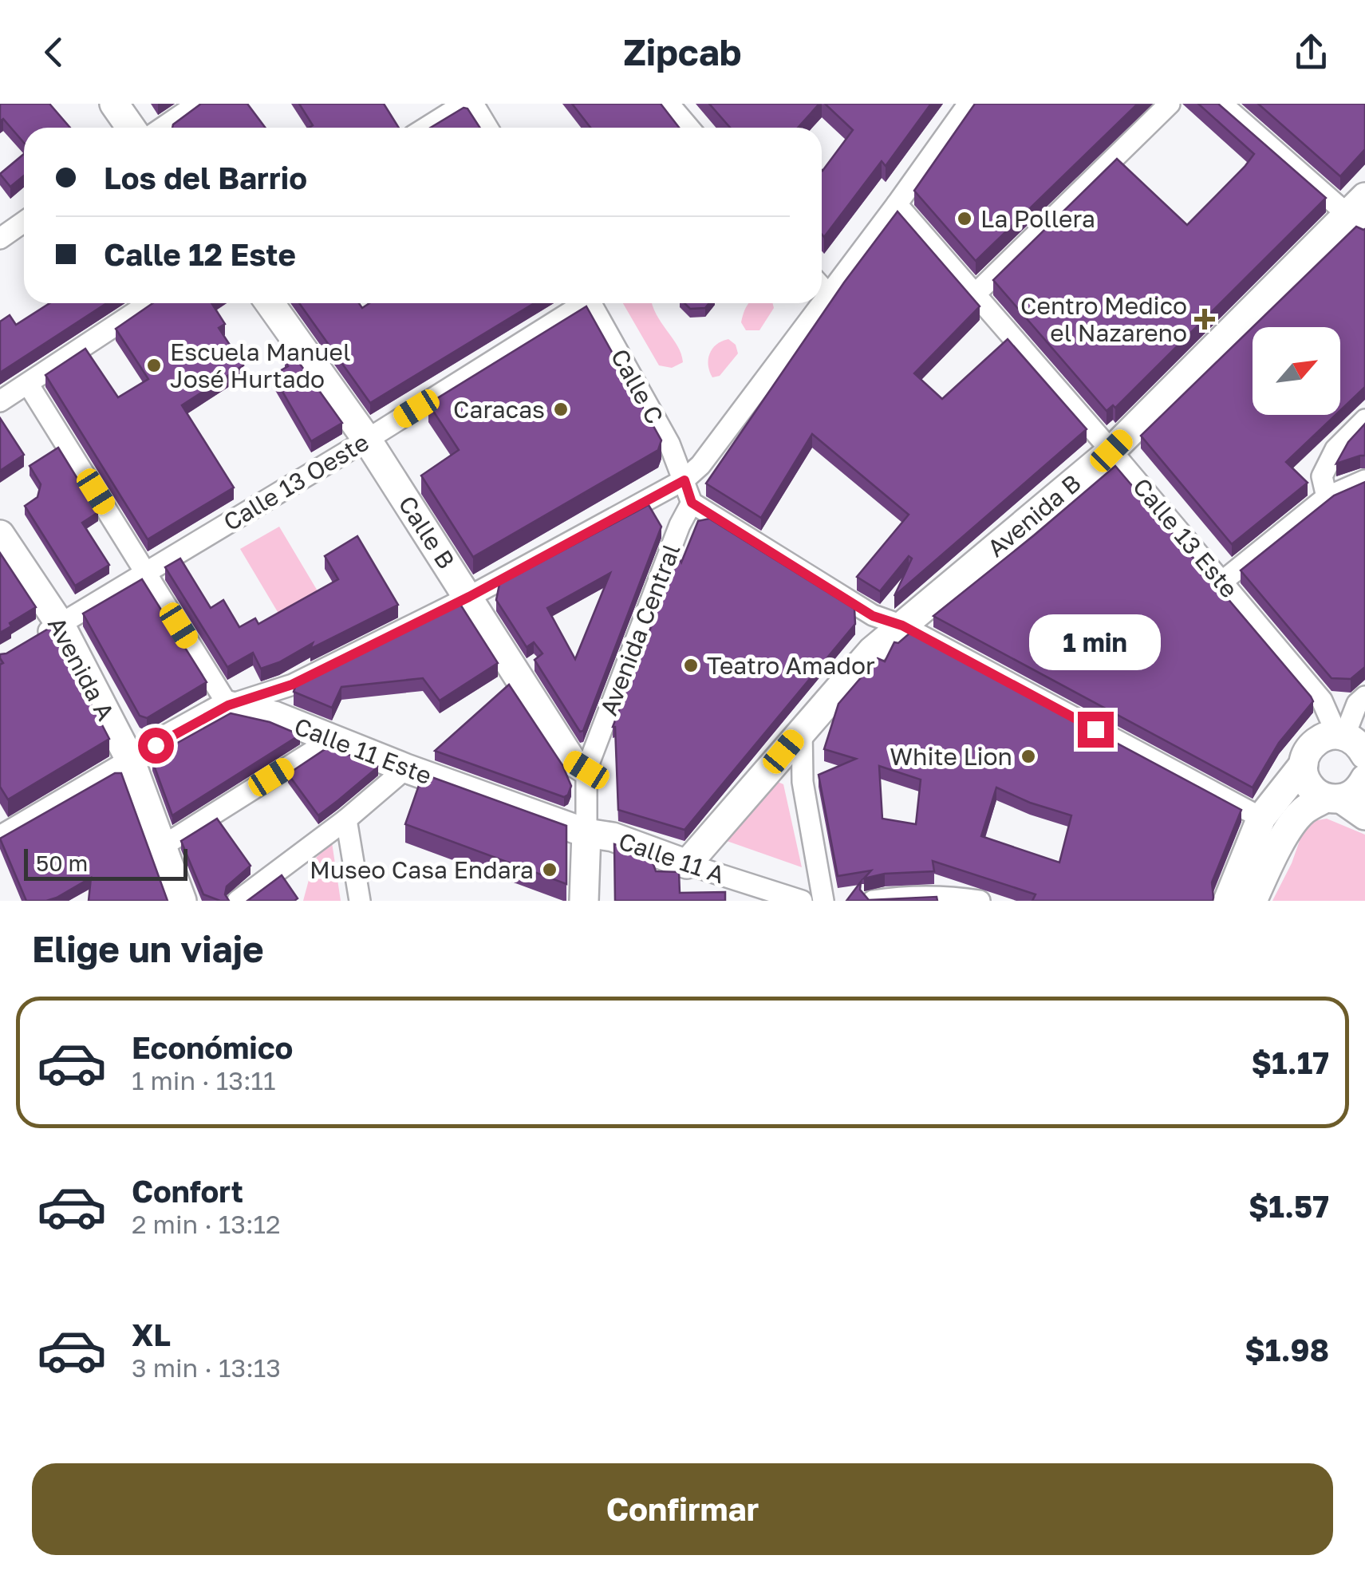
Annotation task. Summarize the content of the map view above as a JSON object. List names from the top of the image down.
{
  "streets": {
    "street": [
      "Calle C",
      "Calle 13 Oeste",
      "Avenida B",
      "Calle B",
      "Calle 13 Este",
      "Avenida Central",
      "Avenida A",
      "Calle 11 Este",
      "Calle 11 A"
    ]
  },
  "crossings": [
    ["Calle C", "Avenida Central"],
    ["Calle 13 Oeste", "Calle B"],
    ["Calle 13 Oeste", "Avenida A"],
    ["Avenida B", "Calle 13 Este"],
    ["Avenida B", "Calle 11 A"],
    ["Calle B", "Avenida Central"],
    ["Avenida Central", "Calle 11 Este"],
    ["Avenida Central", "Calle 11 A"],
    ["Calle 11 Este", "Calle 11 A"]
  ],
  "places": {
    "other": [
      "La Pollera",
      "Escuela Manuel José Hurtado",
      "Caracas",
      "Teatro Amador",
      "White Lion",
      "Museo Casa Endara"
    ],
    "health": ["Centro Medico el Nazareno"]
  },
  "scale_bar": "50 m",
  "north": "top right",
  "page": {
    "header": "Zipcab",
    "banner": ["Los del Barrio", "Calle 12 Este"],
    "bubble": "1 min",
    "scale": "50 m",
    "heading": "Elige un viaje",
    "list": [
      {
        "name": "Económico",
        "note": "1 min · 13:11",
        "value": "$1.17"
      },
      {
        "name": "Confort",
        "note": "2 min · 13:12",
        "value": "$1.57"
      },
      {
        "name": "XL",
        "note": "3 min · 13:13",
        "value": "$1.98"
      }
    ],
    "buttons": "Confirmar"
  }
}
